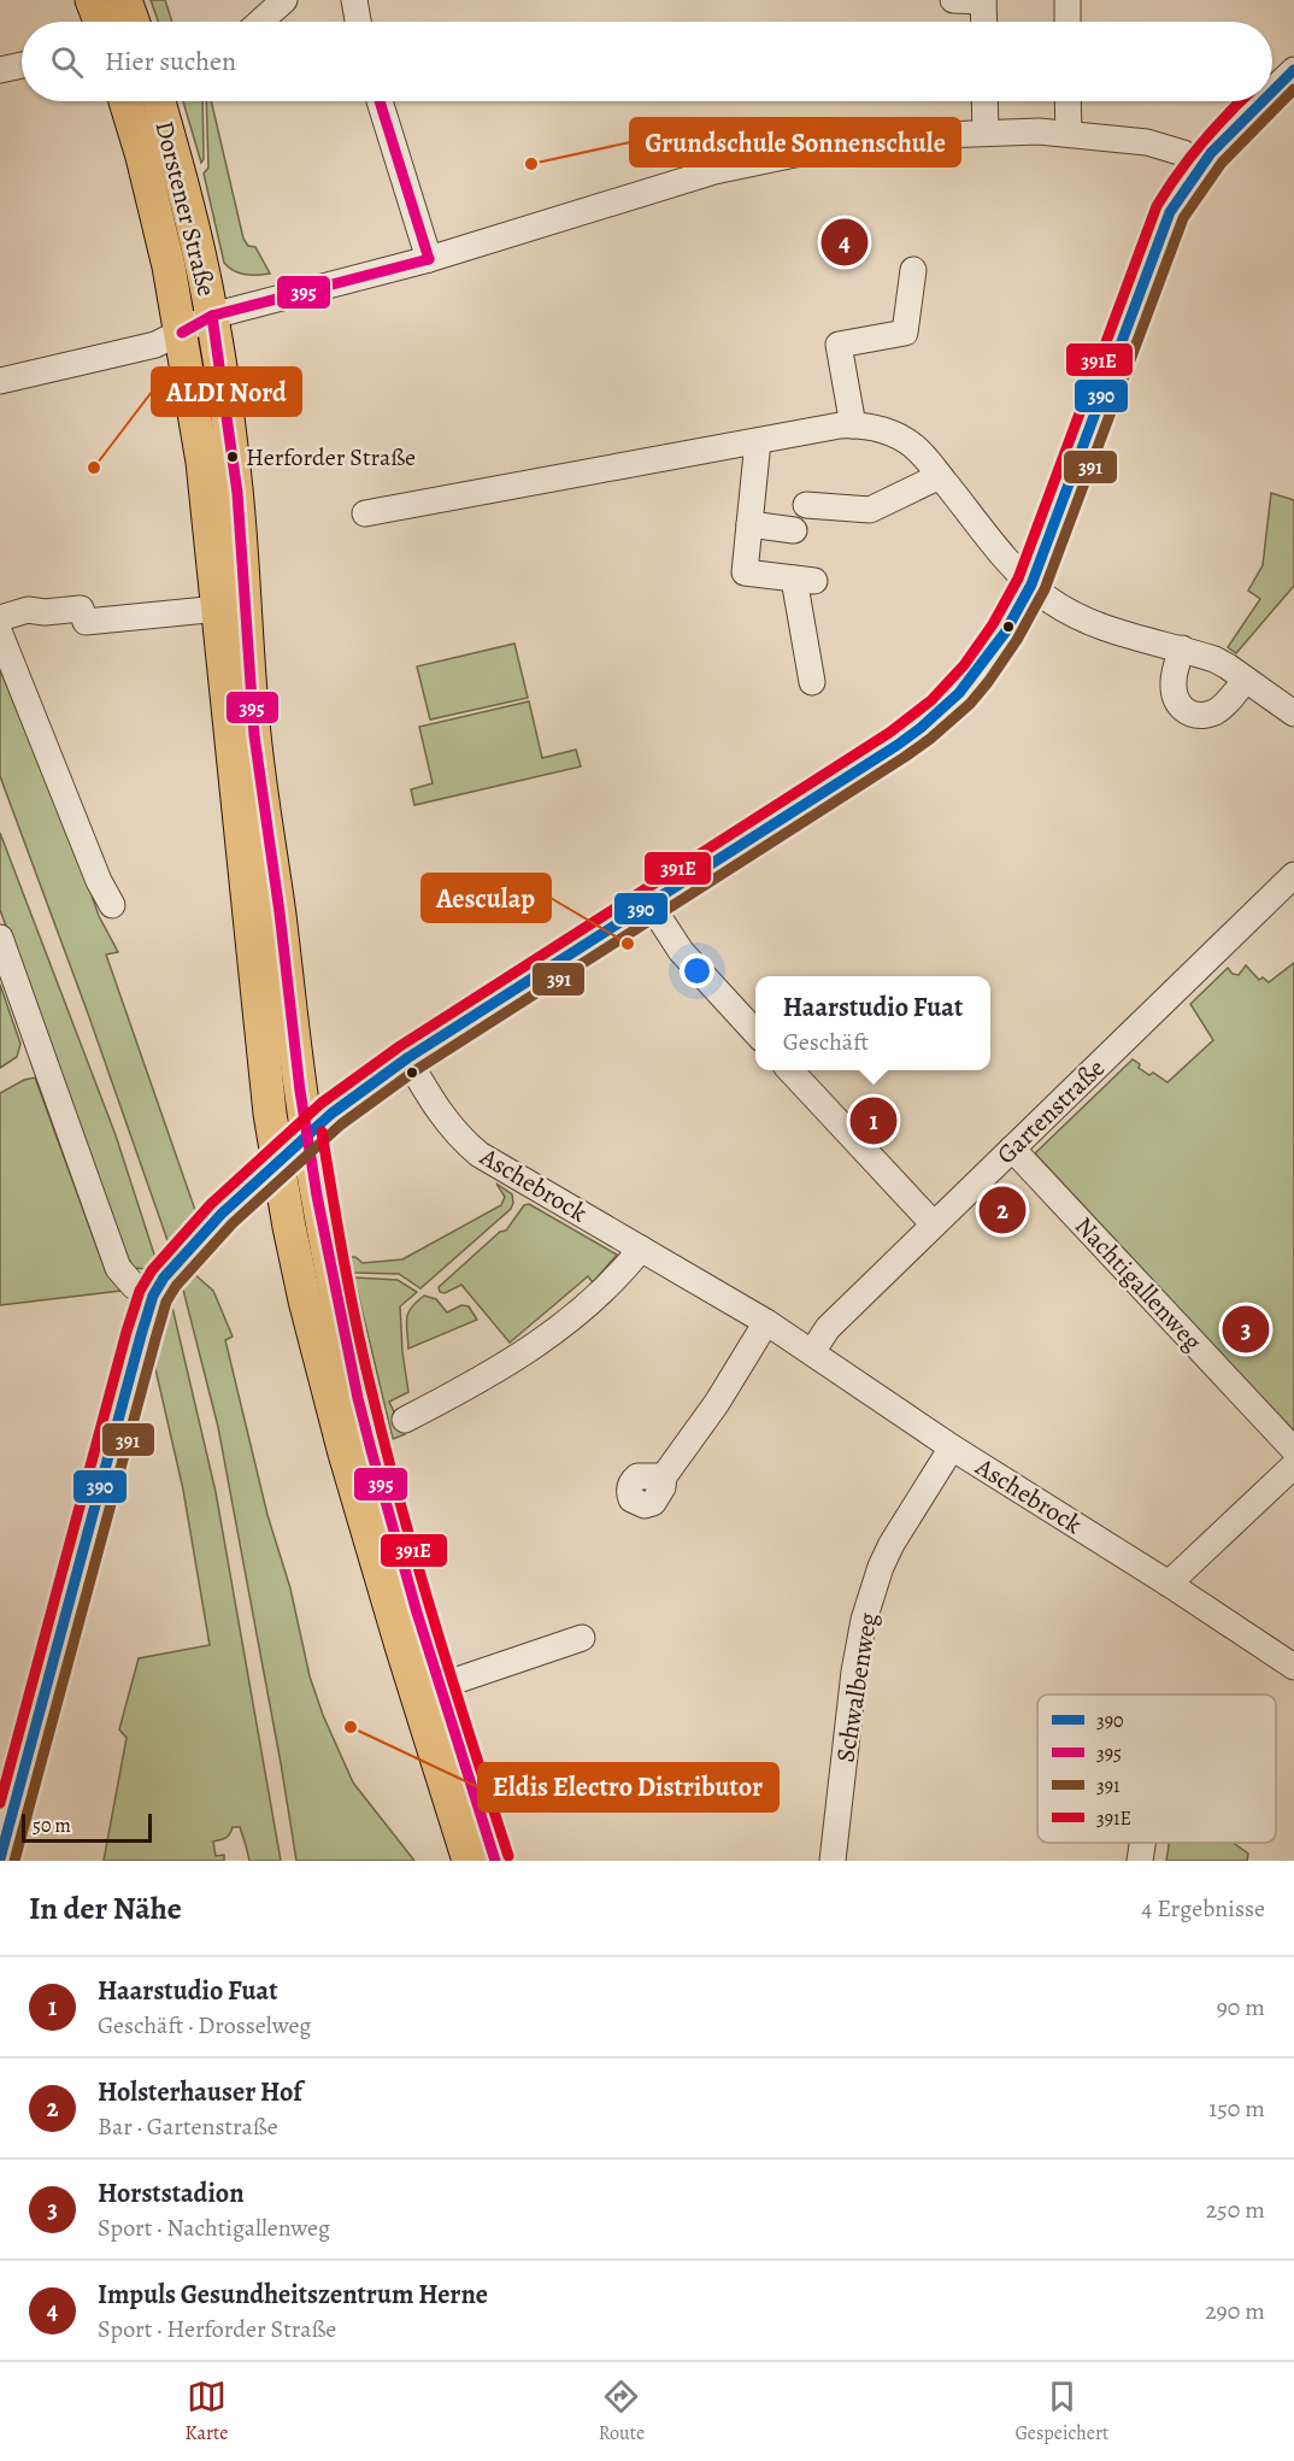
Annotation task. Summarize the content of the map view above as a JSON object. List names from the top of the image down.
{
  "streets": {
    "main road": ["Dorstener Straße"],
    "street": [
      "Gartenstraße",
      "Aschebrock",
      "Nachtigallenweg",
      "Schwalbenweg"
    ]
  },
  "crossings": [
    ["Gartenstraße", "Aschebrock"],
    ["Gartenstraße", "Nachtigallenweg"],
    ["Aschebrock", "Schwalbenweg"]
  ],
  "places": [
    "Grundschule Sonnenschule",
    "Herforder Straße",
    "ALDI Nord",
    "Aesculap",
    "Eldis Electro Distributor"
  ],
  "lines": [
    "transit line 390",
    "transit line 391",
    "transit line 395",
    "transit line 391E"
  ],
  "legend": [
    "390",
    "395",
    "391",
    "391E"
  ],
  "scale_bar": "50 m",
  "page": {
    "search": "Hier suchen",
    "pins": [
      "4",
      "1",
      "2",
      "3"
    ],
    "popup": ["Haarstudio Fuat", "Geschäft"],
    "scale": "50 m",
    "heading": ["In der Nähe", "4 Ergebnisse"],
    "list": [
      {
        "mark": "1",
        "name": "Haarstudio Fuat",
        "note": "Geschäft · Drosselweg",
        "value": "90 m"
      },
      {
        "mark": "2",
        "name": "Holsterhauser Hof",
        "note": "Bar · Gartenstraße",
        "value": "150 m"
      },
      {
        "mark": "3",
        "name": "Horststadion",
        "note": "Sport · Nachtigallenweg",
        "value": "250 m"
      },
      {
        "mark": "4",
        "name": "Impuls Gesundheitszentrum Herne",
        "note": "Sport · Herforder Straße",
        "value": "290 m"
      }
    ],
    "nav": ["Karte", "Route", "Gespeichert"]
  }
}
